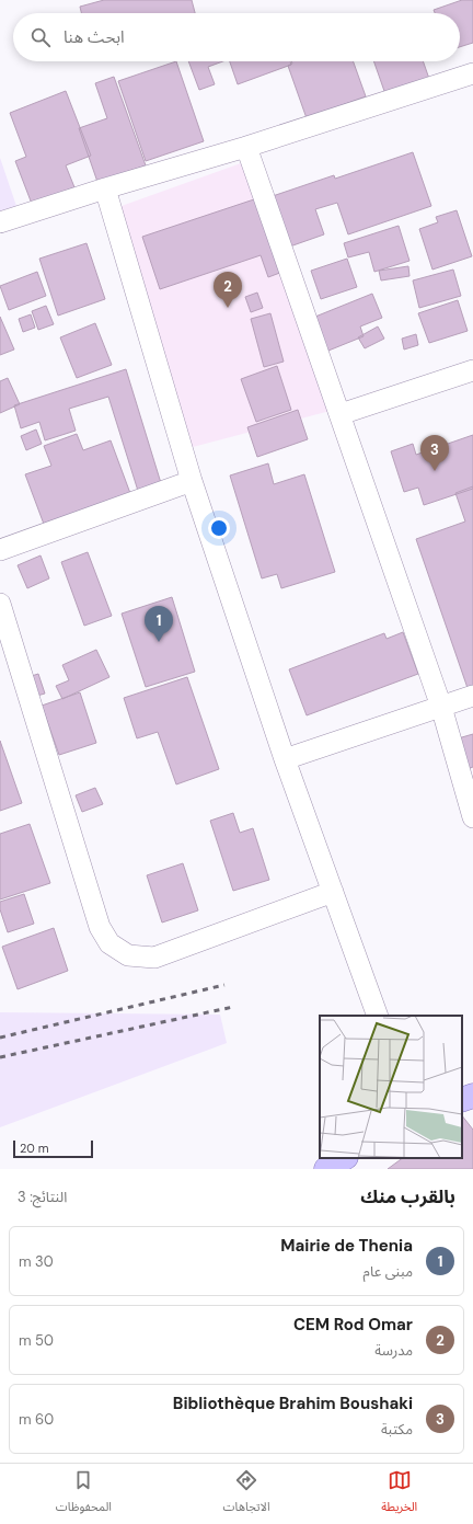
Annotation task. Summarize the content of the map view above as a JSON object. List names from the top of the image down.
{
  "scale_bar": "20 m",
  "page": {
    "search": "ابحث هنا",
    "pins": ["2", "3", "1"],
    "scale": "20 m",
    "heading": ["بالقرب منك", "النتائج: 3"],
    "list": [
      {
        "mark": "1",
        "name": "Mairie de Thenia",
        "note": "مبنى عام",
        "value": "30 m"
      },
      {
        "mark": "2",
        "name": "CEM Rod Omar",
        "note": "مدرسة",
        "value": "50 m"
      },
      {
        "mark": "3",
        "name": "Bibliothèque Brahim Boushaki",
        "note": "مكتبة",
        "value": "60 m"
      }
    ],
    "nav": ["الخريطة", "الاتجاهات", "المحفوظات"]
  }
}
